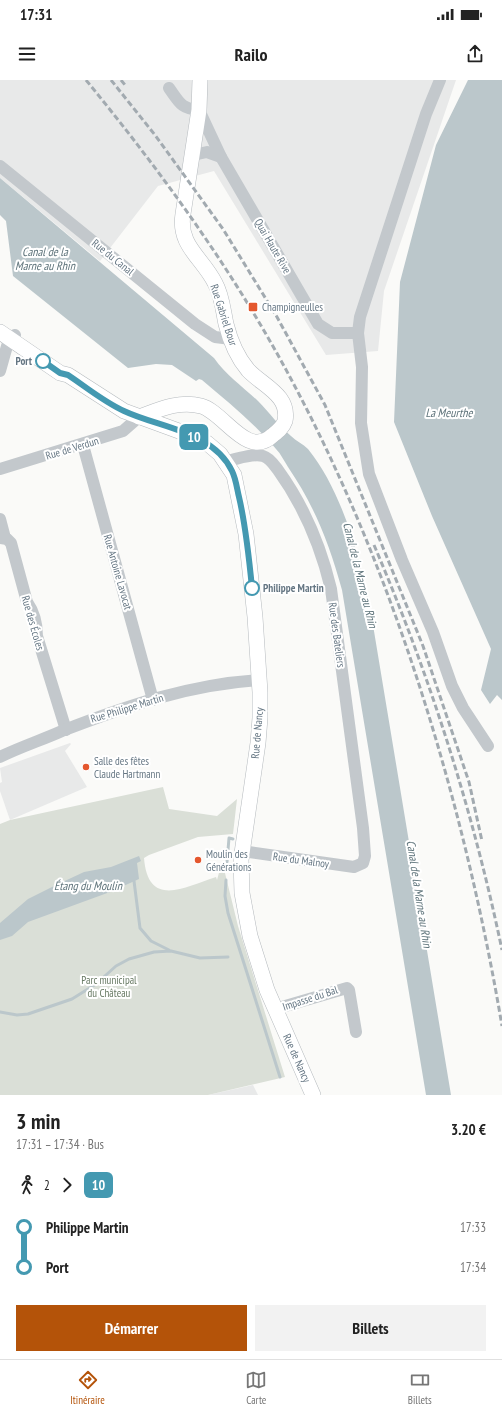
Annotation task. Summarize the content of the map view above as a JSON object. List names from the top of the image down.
{
  "streets": {
    "main road": ["Rue Gabriel Bour", "Rue de Nancy"],
    "street": [
      "Quai Haute Rive",
      "Rue du Canal",
      "Rue de Verdun",
      "Rue Antoine Lavocat",
      "Rue des Écoles",
      "Rue des Bateliers",
      "Rue Philippe Martin",
      "Rue du Malnoy",
      "Impasse du Bal"
    ]
  },
  "crossings": [
    ["Quai Haute Rive", "Rue Gabriel Bour"],
    ["Rue du Canal", "Rue Gabriel Bour"],
    ["Rue Gabriel Bour", "Rue de Verdun"],
    ["Rue Gabriel Bour", "Rue de Nancy"],
    ["Rue de Verdun", "Rue Antoine Lavocat"],
    ["Rue de Verdun", "Rue de Nancy"],
    ["Rue Antoine Lavocat", "Rue Philippe Martin"],
    ["Rue des Écoles", "Rue Philippe Martin"],
    ["Rue des Bateliers", "Rue de Nancy"],
    ["Rue des Bateliers", "Rue du Malnoy"],
    ["Rue Philippe Martin", "Rue de Nancy"],
    ["Rue de Nancy", "Rue du Malnoy"],
    ["Rue de Nancy", "Impasse du Bal"]
  ],
  "water": ["Canal de la Marne au Rhin", "La Meurthe", "Étang du Moulin"],
  "parks": ["Parc municipal du Château"],
  "places": {
    "transit": ["Champigneulles"],
    "other": [
      "Port",
      "Philippe Martin",
      "Salle des fêtes Claude Hartmann",
      "Moulin des Générations"
    ]
  },
  "lines": ["bus line 10"],
  "page": {
    "status": "17:31",
    "header": "Railo",
    "on_map": "10",
    "heading": ["3 min", "17:31 – 17:34 · Bus", "3.20 €"],
    "legs": ["2", "10"],
    "list": [
      {
        "name": "Philippe Martin",
        "value": "17:33"
      },
      {
        "name": "Port",
        "value": "17:34"
      }
    ],
    "buttons": ["Démarrer", "Billets"],
    "tabs": ["Itinéraire", "Carte", "Billets"]
  }
}
